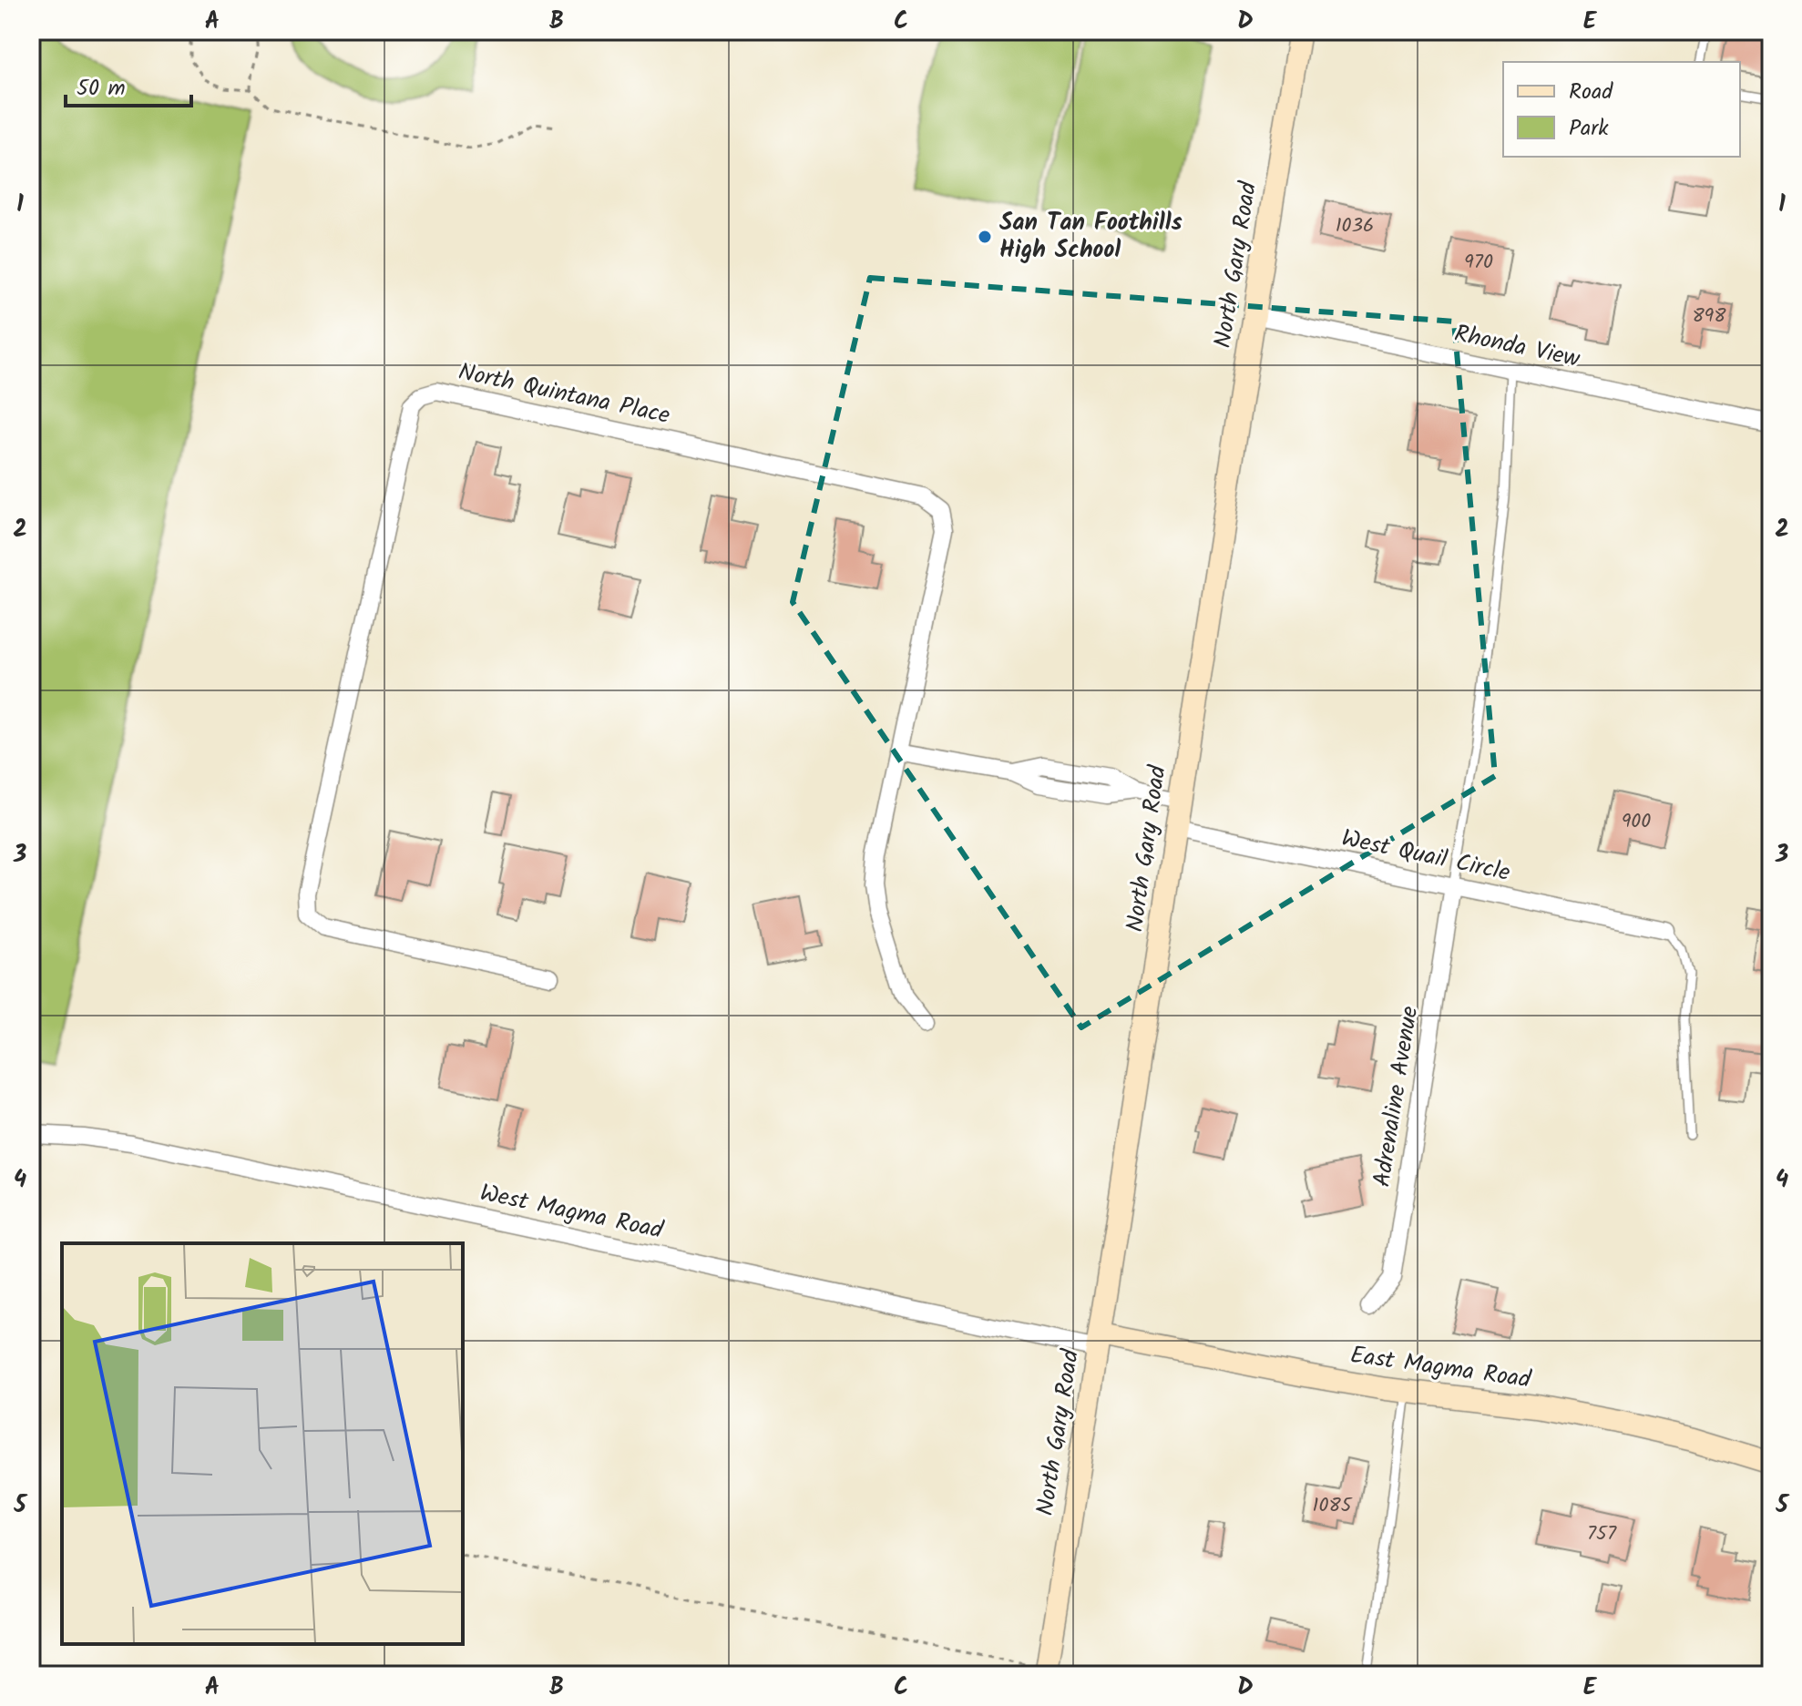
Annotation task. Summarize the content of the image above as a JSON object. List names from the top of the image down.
{
  "streets": {
    "street": [
      "North Gary Road",
      "Rhonda View",
      "North Quintana Place",
      "West Quail Circle",
      "Adrenaline Avenue",
      "West Magma Road",
      "East Magma Road"
    ]
  },
  "crossings": [
    ["North Gary Road", "Rhonda View"],
    ["North Gary Road", "West Quail Circle"],
    ["North Gary Road", "West Magma Road"],
    ["North Gary Road", "East Magma Road"],
    ["West Quail Circle", "Adrenaline Avenue"],
    ["West Magma Road", "East Magma Road"]
  ],
  "places": ["San Tan Foothills High School"],
  "house_numbers": [
    "1036",
    "970",
    "898",
    "900",
    "1085",
    "757"
  ],
  "legend": ["Road", "Park"],
  "scale_bar": "50 m",
  "grid": {
    "columns": [
      "A",
      "B",
      "C",
      "D",
      "E"
    ],
    "rows": [
      "1",
      "2",
      "3",
      "4",
      "5"
    ]
  }
}
